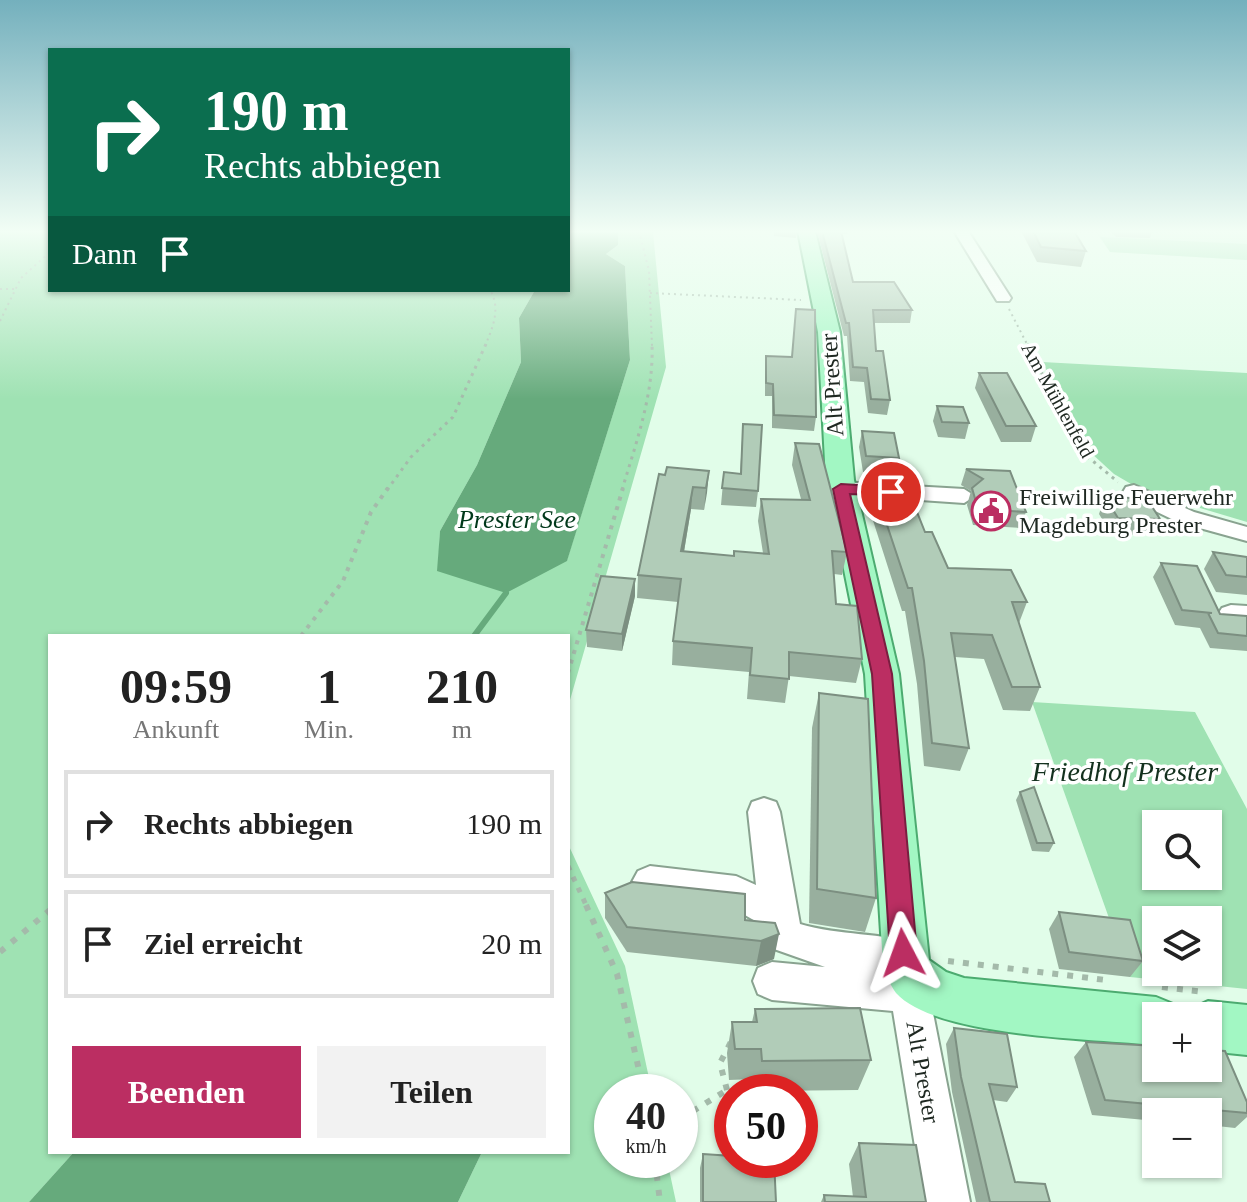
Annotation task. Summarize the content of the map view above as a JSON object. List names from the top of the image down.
{
  "streets": {
    "main road": ["Alt Prester"],
    "path": ["Am Mühlenfeld"]
  },
  "water": ["Prester See"],
  "parks": ["Friedhof Prester"],
  "places": {
    "public building": ["Freiwillige Feuerwehr Magdeburg Prester"]
  },
  "page": {
    "turn": ["190 m", "Rechts abbiegen"],
    "then": "Dann",
    "eta": [
      "09:59",
      "Ankunft",
      "1",
      "Min.",
      "210",
      "m"
    ],
    "list": [
      {
        "name": "Rechts abbiegen",
        "value": "190 m"
      },
      {
        "name": "Ziel erreicht",
        "value": "20 m"
      }
    ],
    "map_buttons": ["+", "−"],
    "buttons": ["Beenden", "Teilen"],
    "speed": "40 km/h",
    "limit": "50"
  }
}
